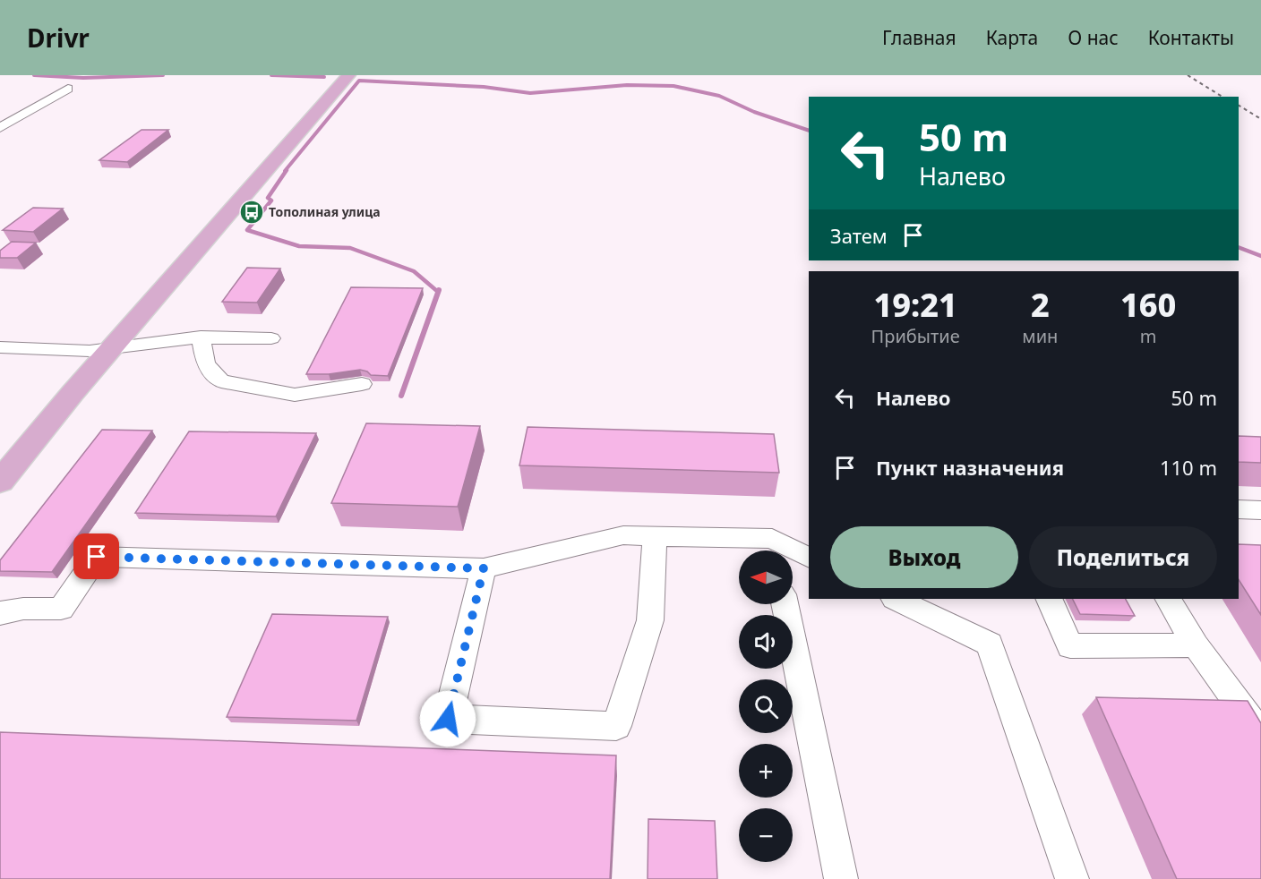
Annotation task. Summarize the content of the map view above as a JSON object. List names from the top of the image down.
{
  "places": {
    "bus stop": ["Тополиная улица"]
  },
  "north": "left",
  "page": {
    "header": "Drivr",
    "nav": [
      "Главная",
      "Карта",
      "О нас",
      "Контакты"
    ],
    "turn": ["50 m", "Налево"],
    "then": "Затем",
    "eta": [
      "19:21",
      "Прибытие",
      "2",
      "мин",
      "160",
      "m"
    ],
    "list": [
      {
        "name": "Налево",
        "value": "50 m"
      },
      {
        "name": "Пункт назначения",
        "value": "110 m"
      }
    ],
    "buttons": ["Выход", "Поделиться"],
    "map_buttons": ["+", "−"]
  }
}
